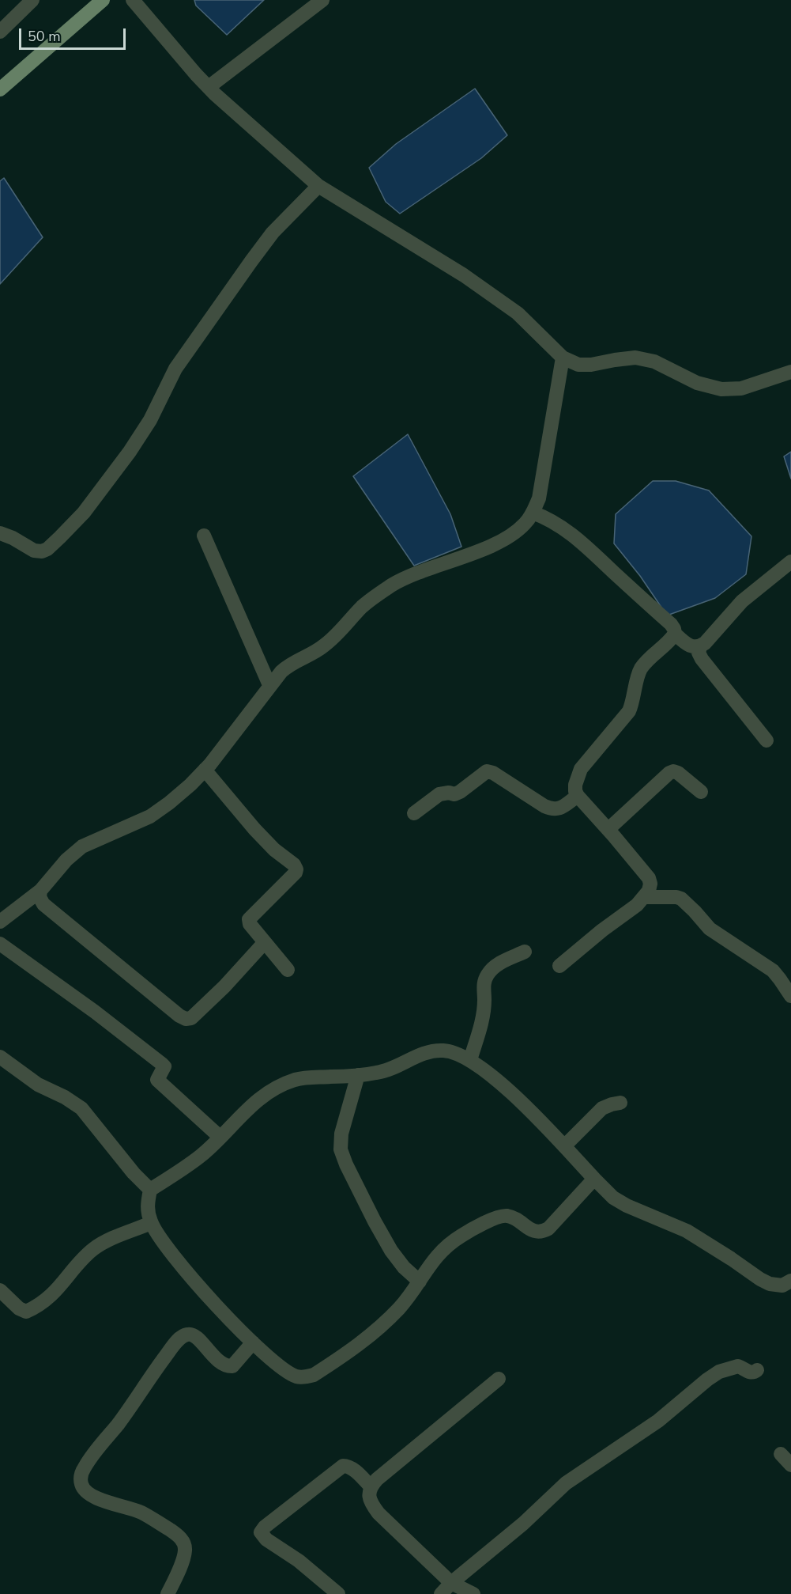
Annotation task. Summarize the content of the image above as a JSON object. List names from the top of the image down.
{
  "scale_bar": "50 m"
}
